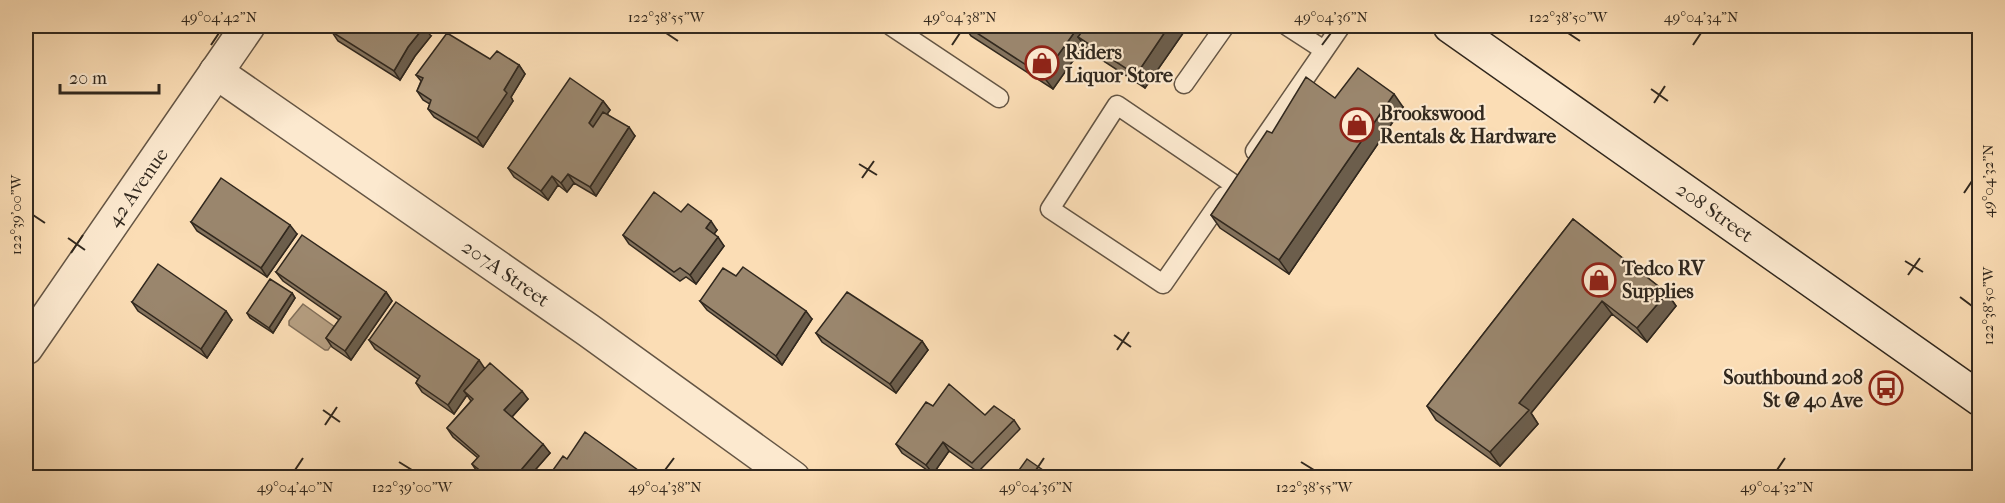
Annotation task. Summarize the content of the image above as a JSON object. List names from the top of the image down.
{
  "streets": {
    "street": ["42 Avenue", "208 Street", "207A Street"]
  },
  "crossings": [
    ["42 Avenue", "207A Street"]
  ],
  "places": {
    "shop": ["Riders Liquor Store", "Brookswood Rentals & Hardware", "Tedco RV Supplies"],
    "bus stop": ["Southbound 208 St @ 40 Ave"]
  },
  "scale_bar": "20 m",
  "coordinates": [
    "49°04'42\"N",
    "122°38'55\"W",
    "49°04'38\"N",
    "49°04'36\"N",
    "122°38'50\"W",
    "49°04'34\"N",
    "49°04'32\"N",
    "122°39'00\"W",
    "49°04'40\"N"
  ]
}
